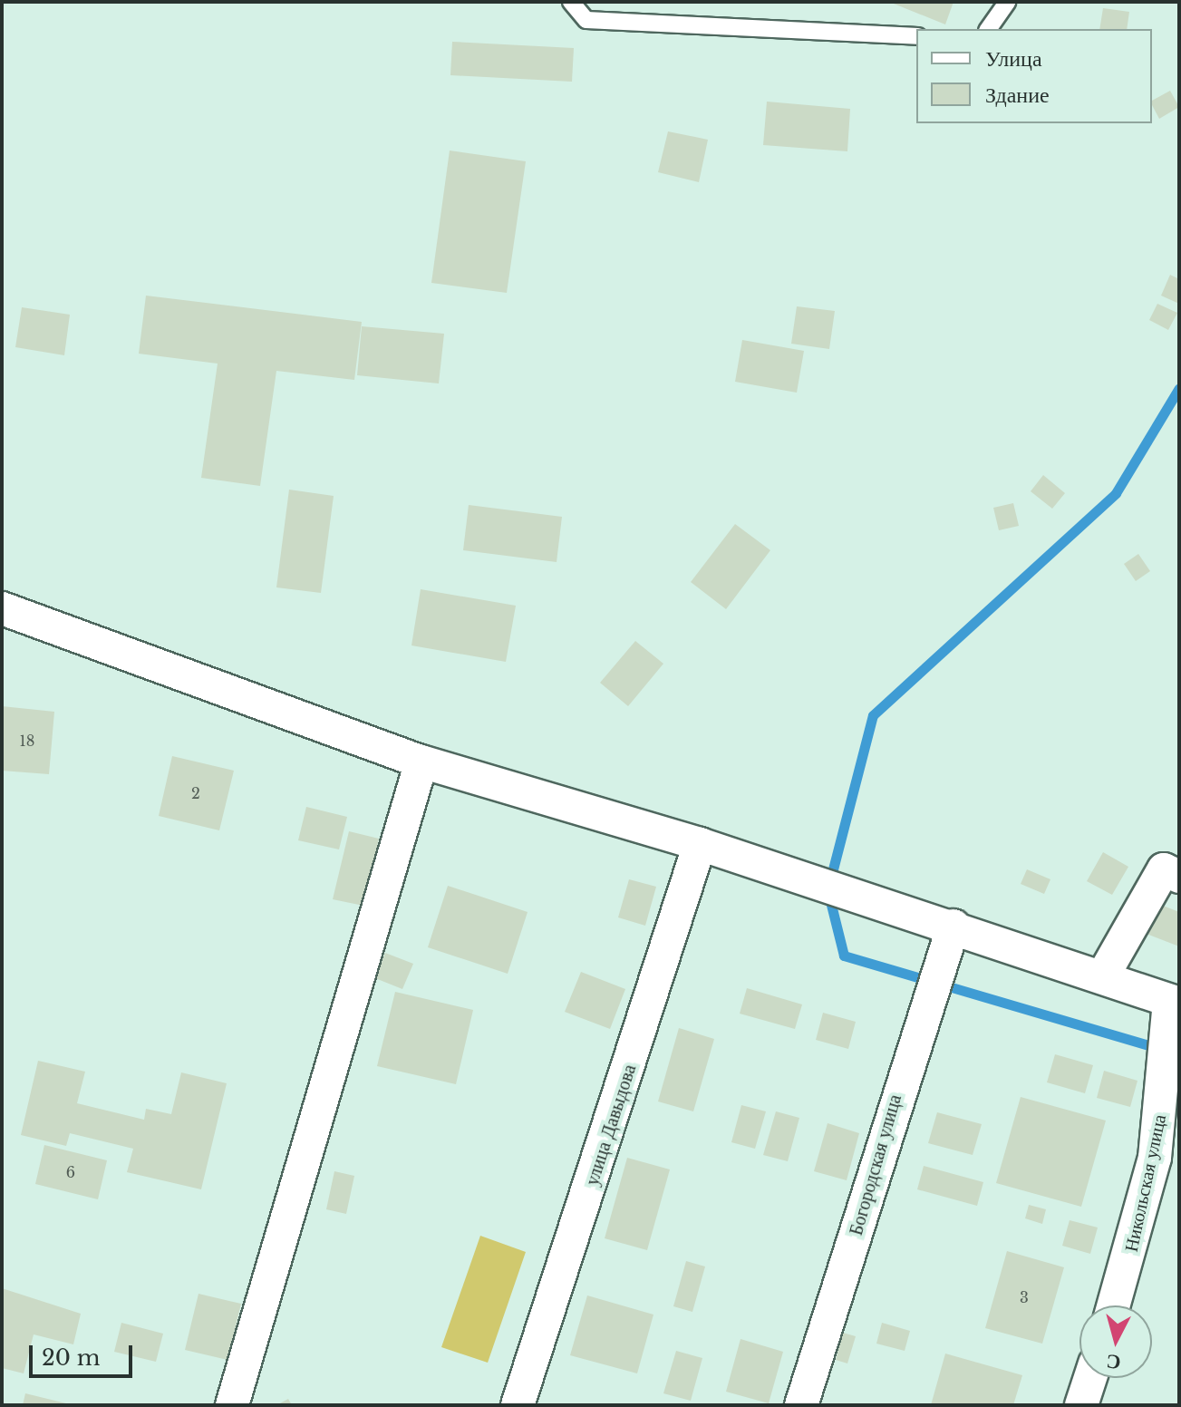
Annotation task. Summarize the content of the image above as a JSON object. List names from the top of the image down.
{
  "streets": {
    "street": ["улица Давыдова", "Богородская улица", "Никольская улица"]
  },
  "house_numbers": [
    "18",
    "2",
    "6",
    "3"
  ],
  "legend": ["Улица", "Здание"],
  "scale_bar": "20 m",
  "north": "bottom"
}
